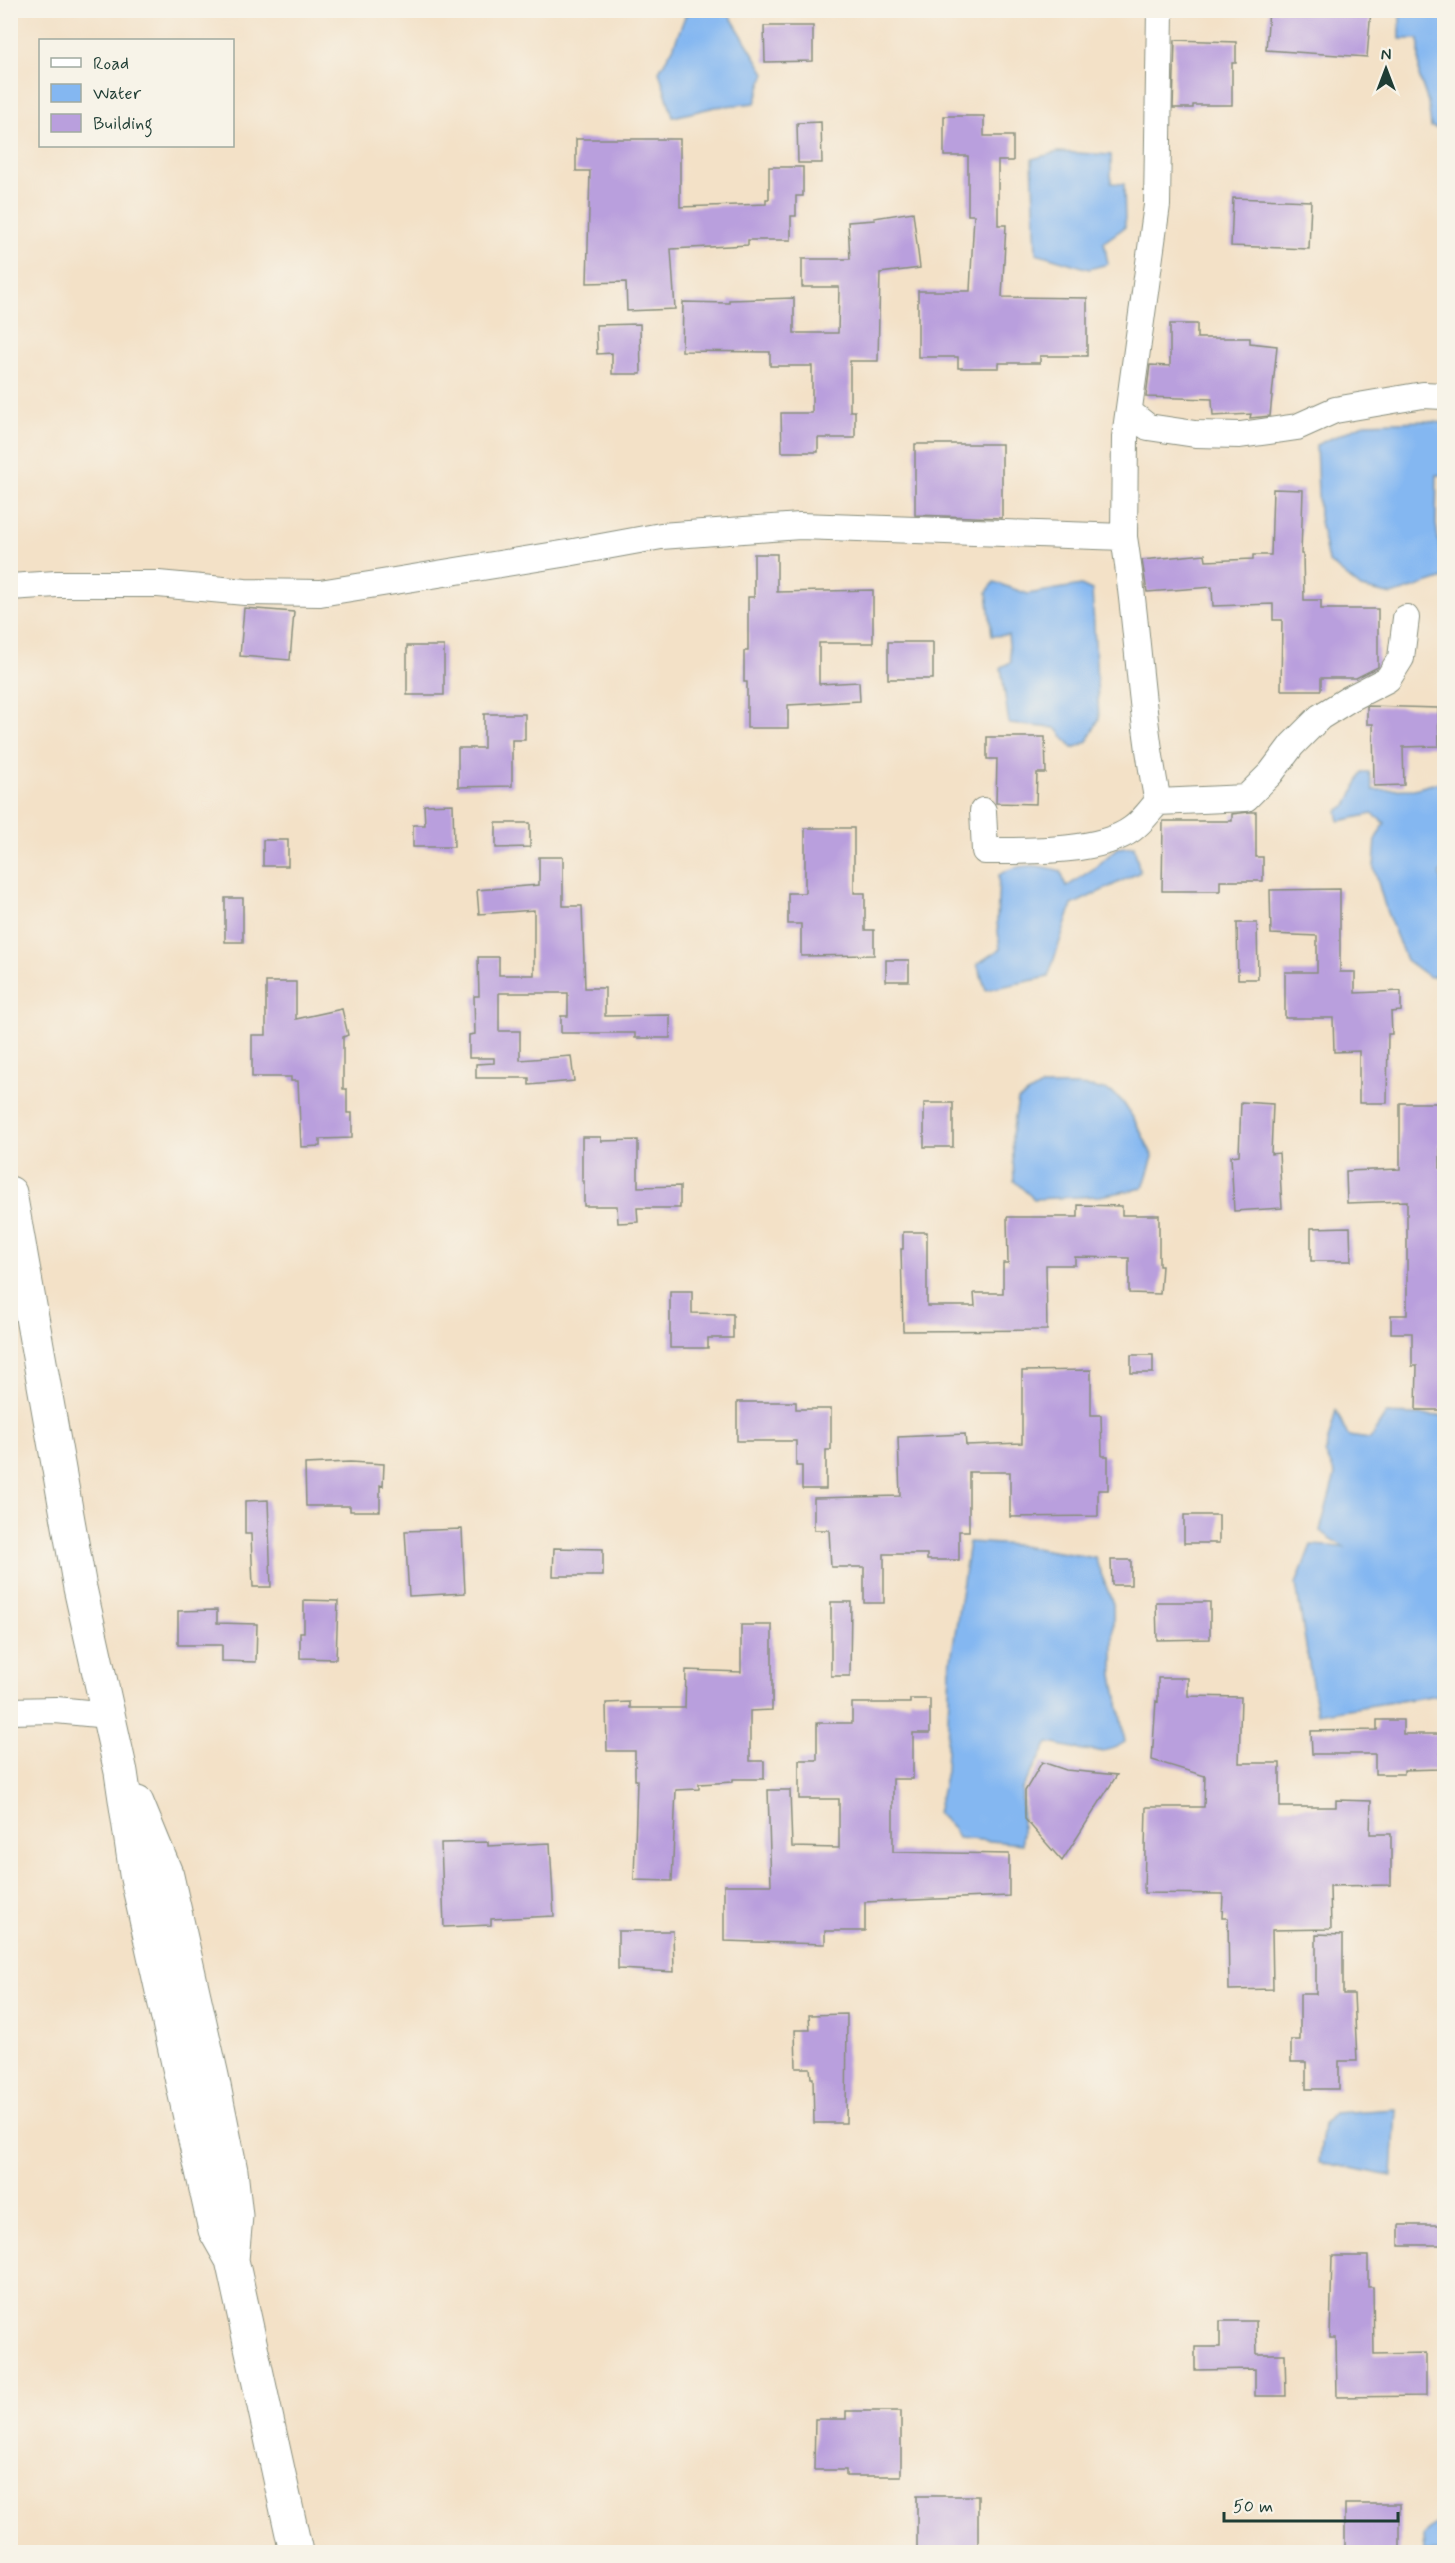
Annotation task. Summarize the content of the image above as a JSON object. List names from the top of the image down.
{
  "legend": ["Road", "Water", "Building"],
  "scale_bar": "50 m",
  "north": "top"
}
